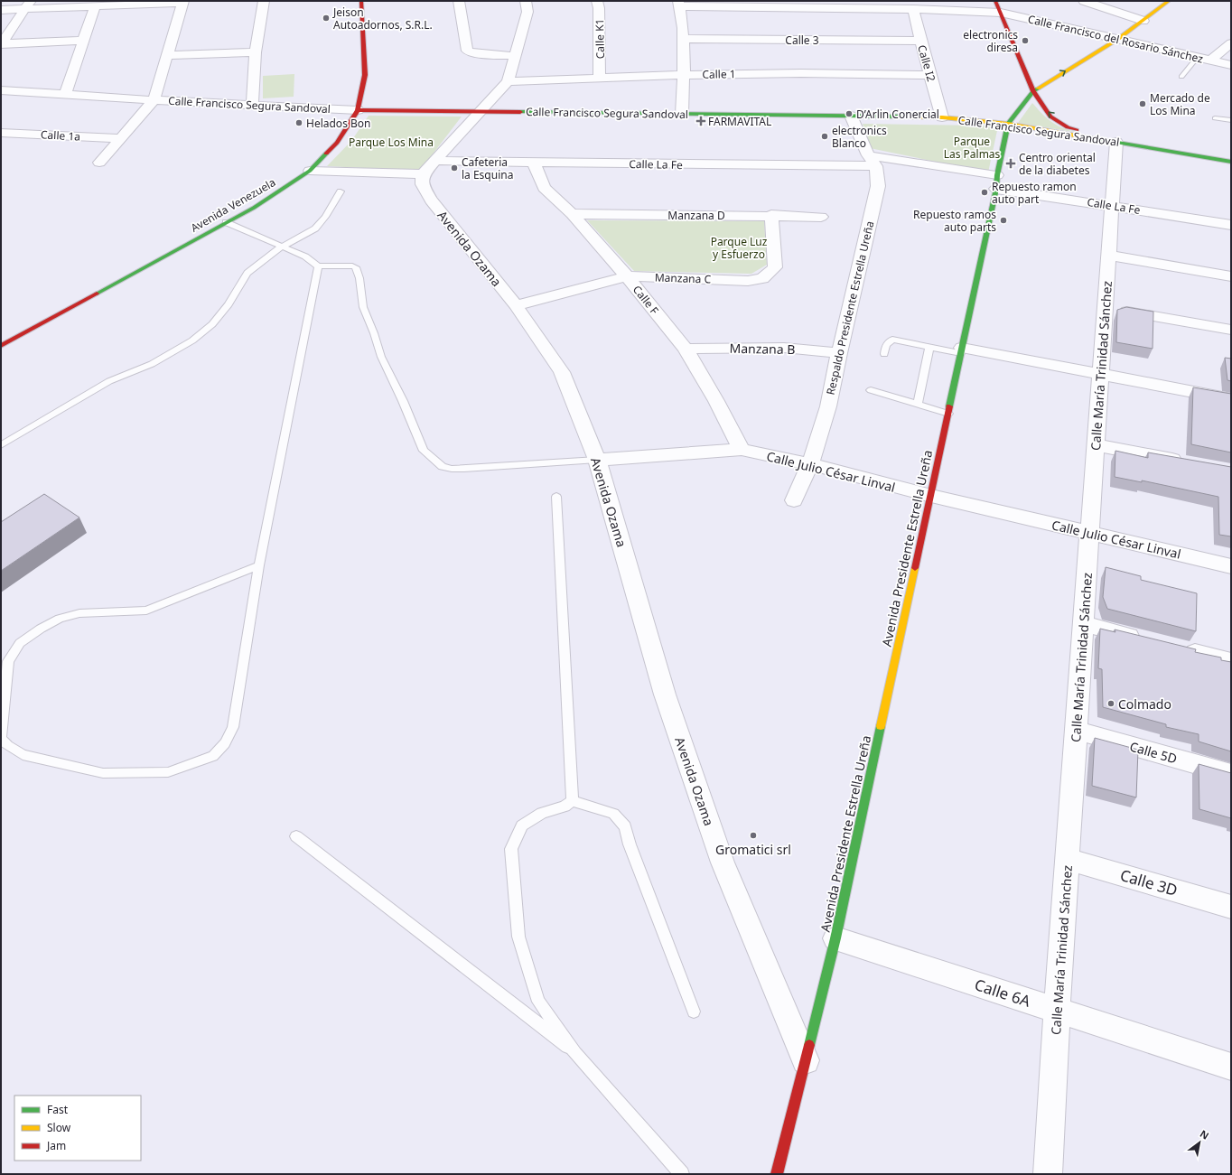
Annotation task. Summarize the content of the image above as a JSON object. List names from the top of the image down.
{
  "streets": {
    "main road": ["Calle Francisco Segura Sandoval", "Avenida Venezuela", "Avenida Presidente Estrella Ureña"],
    "street": [
      "Calle K1",
      "Calle Francisco del Rosario Sánchez",
      "Calle 3",
      "Calle I2",
      "Calle 1",
      "Calle 1a",
      "Calle La Fe",
      "Manzana D",
      "Avenida Ozama",
      "Manzana C",
      "Calle F",
      "Respaldo Presidente Estrella Ureña",
      "Manzana B",
      "Calle María Trinidad Sánchez",
      "Calle Julio César Linval",
      "Calle 5D",
      "Calle 3D",
      "Calle 6A"
    ]
  },
  "crossings": [
    ["Calle K1", "Calle 1"],
    ["Calle Francisco del Rosario Sánchez", "Calle I2"],
    ["Calle Francisco del Rosario Sánchez", "Avenida Presidente Estrella Ureña"],
    ["Calle 3", "Calle I2"],
    ["Calle I2", "Calle 1"],
    ["Calle I2", "Calle Francisco Segura Sandoval"],
    ["Calle Francisco Segura Sandoval", "Avenida Venezuela"],
    ["Calle Francisco Segura Sandoval", "Respaldo Presidente Estrella Ureña"],
    ["Calle Francisco Segura Sandoval", "Calle María Trinidad Sánchez"],
    ["Calle Francisco Segura Sandoval", "Avenida Presidente Estrella Ureña"],
    ["Calle La Fe", "Calle F"],
    ["Calle La Fe", "Respaldo Presidente Estrella Ureña"],
    ["Calle La Fe", "Calle María Trinidad Sánchez"],
    ["Calle La Fe", "Avenida Presidente Estrella Ureña"],
    ["Manzana D", "Manzana C"],
    ["Manzana D", "Calle F"],
    ["Avenida Ozama", "Manzana C"],
    ["Avenida Ozama", "Calle Julio César Linval"],
    ["Avenida Ozama", "Avenida Presidente Estrella Ureña"],
    ["Manzana C", "Calle F"],
    ["Calle F", "Manzana B"],
    ["Calle F", "Calle Julio César Linval"],
    ["Respaldo Presidente Estrella Ureña", "Manzana B"],
    ["Respaldo Presidente Estrella Ureña", "Calle Julio César Linval"],
    ["Calle María Trinidad Sánchez", "Calle Julio César Linval"],
    ["Calle María Trinidad Sánchez", "Calle 5D"],
    ["Calle María Trinidad Sánchez", "Calle 3D"],
    ["Calle María Trinidad Sánchez", "Calle 6A"],
    ["Calle Julio César Linval", "Avenida Presidente Estrella Ureña"],
    ["Avenida Presidente Estrella Ureña", "Calle 6A"]
  ],
  "parks": ["Parque Las Palmas", "Parque Los Mina", "Parque Luz y Esfuerzo"],
  "places": {
    "other": [
      "Jeison Autoadornos, S.R.L.",
      "electronics diresa",
      "Mercado de Los Mina",
      "D’Arlin Conercial",
      "Helados Bon",
      "electronics Blanco",
      "Cafeteria la Esquina",
      "Repuesto ramon auto part",
      "Repuesto ramos auto parts",
      "Colmado",
      "Gromatici srl"
    ],
    "health": ["FARMAVITAL", "Centro oriental de la diabetes"]
  },
  "legend": ["Fast", "Slow", "Jam"],
  "north": "top right"
}
